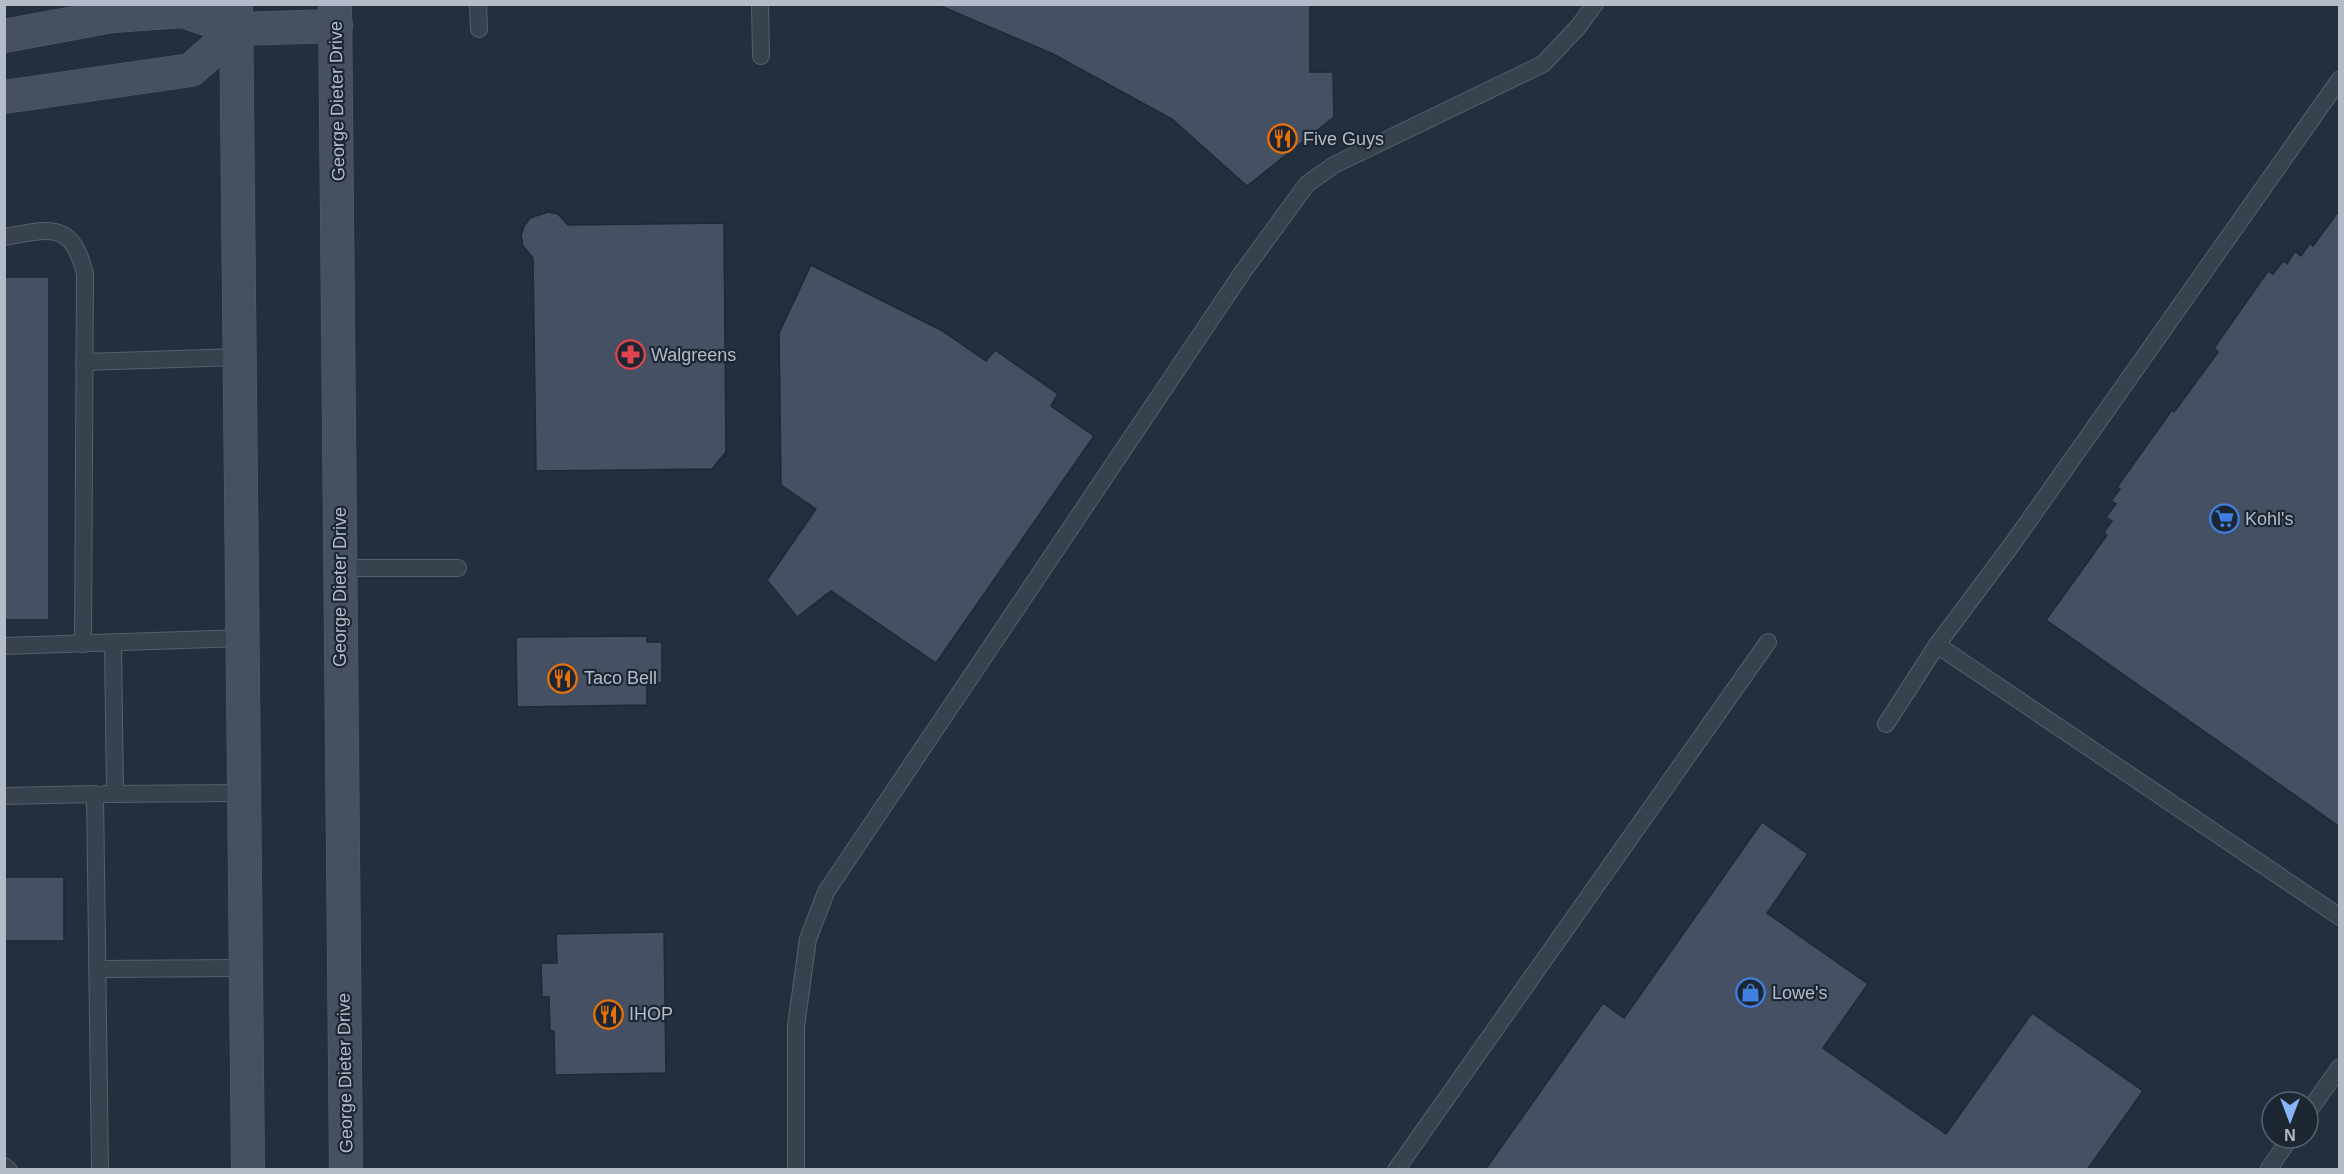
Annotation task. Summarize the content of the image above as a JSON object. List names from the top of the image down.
{
  "streets": {
    "main road": ["George Dieter Drive"]
  },
  "places": {
    "restaurant": ["Five Guys", "Taco Bell", "IHOP"],
    "pharmacy": ["Walgreens"],
    "supermarket": ["Kohl's"],
    "shop": ["Lowe's"]
  },
  "north": "bottom"
}
